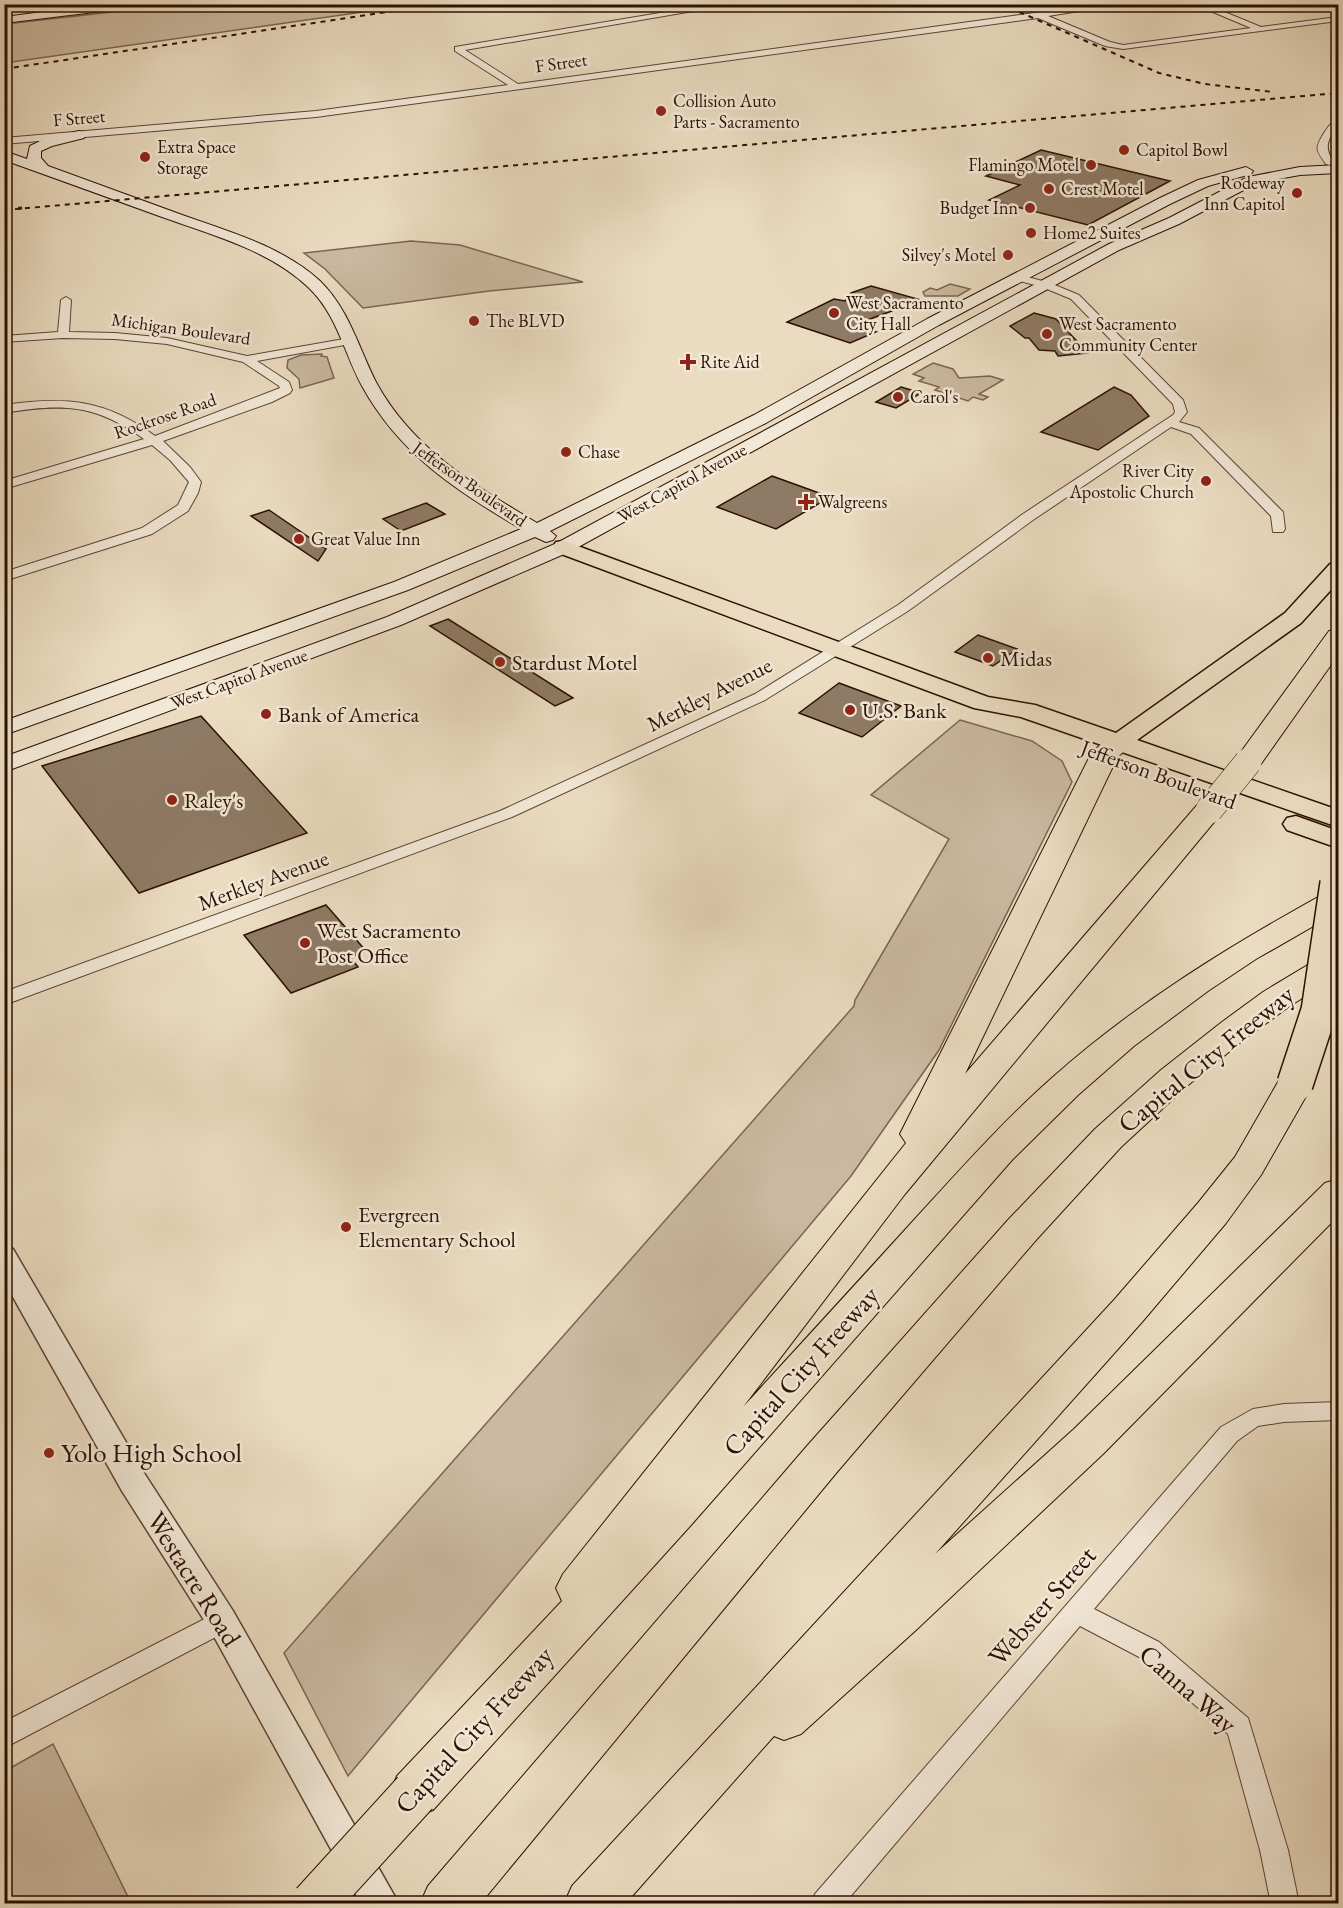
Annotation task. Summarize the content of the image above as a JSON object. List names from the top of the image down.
{
  "streets": {
    "highway": ["Capital City Freeway"],
    "main road": ["West Capitol Avenue", "Jefferson Boulevard"],
    "street": [
      "F Street",
      "Michigan Boulevard",
      "Rockrose Road",
      "Merkley Avenue",
      "Westacre Road",
      "Webster Street",
      "Canna Way"
    ]
  },
  "crossings": [
    ["Michigan Boulevard", "Rockrose Road"],
    ["Michigan Boulevard", "Jefferson Boulevard"],
    ["West Capitol Avenue", "Jefferson Boulevard"],
    ["Jefferson Boulevard", "Merkley Avenue"],
    ["Webster Street", "Canna Way"]
  ],
  "places": {
    "other": [
      "Collision Auto Parts - Sacramento",
      "Capitol Bowl",
      "Extra Space Storage",
      "Flamingo Motel",
      "Crest Motel",
      "Rodeway Inn Capitol",
      "Budget Inn",
      "Home2 Suites",
      "Silvey's Motel",
      "West Sacramento City Hall",
      "The BLVD",
      "West Sacramento Community Center",
      "Carol's",
      "Chase",
      "River City Apostolic Church",
      "Great Value Inn",
      "Midas",
      "Stardust Motel",
      "U.S. Bank",
      "Bank of America",
      "Raley's",
      "West Sacramento Post Office",
      "Evergreen Elementary School",
      "Yolo High School"
    ],
    "health": ["Rite Aid", "Walgreens"]
  }
}
